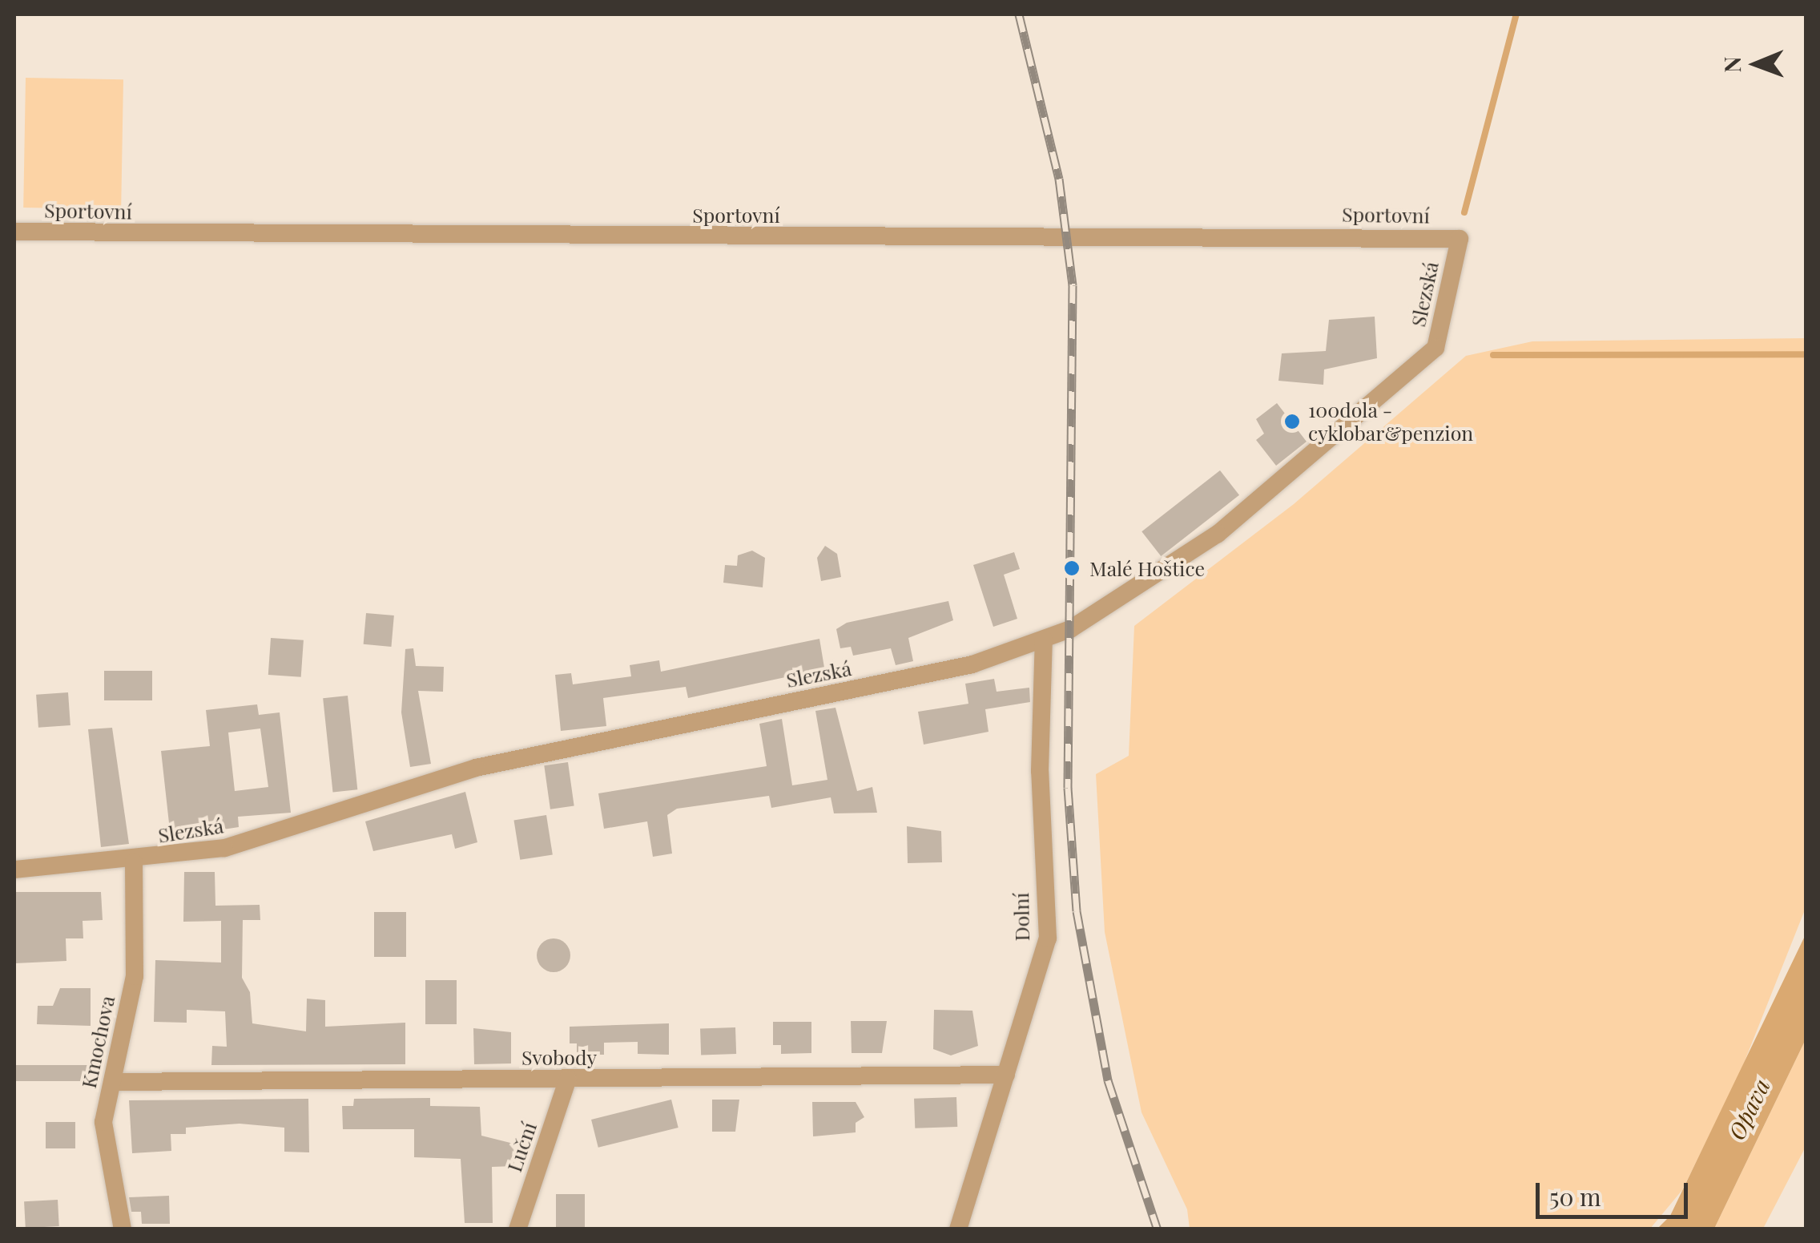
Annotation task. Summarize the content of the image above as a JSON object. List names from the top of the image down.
{
  "streets": {
    "street": [
      "Sportovní",
      "Slezská",
      "Dolní",
      "Kmochova",
      "Svobody",
      "Luční"
    ]
  },
  "crossings": [
    ["Sportovní", "Slezská"],
    ["Slezská", "Dolní"],
    ["Slezská", "Kmochova"],
    ["Dolní", "Svobody"],
    ["Kmochova", "Svobody"],
    ["Svobody", "Luční"]
  ],
  "water": ["Opava"],
  "places": ["100dola - cyklobar&penzion", "Malé Hoštice"],
  "scale_bar": "50 m",
  "north": "left"
}
